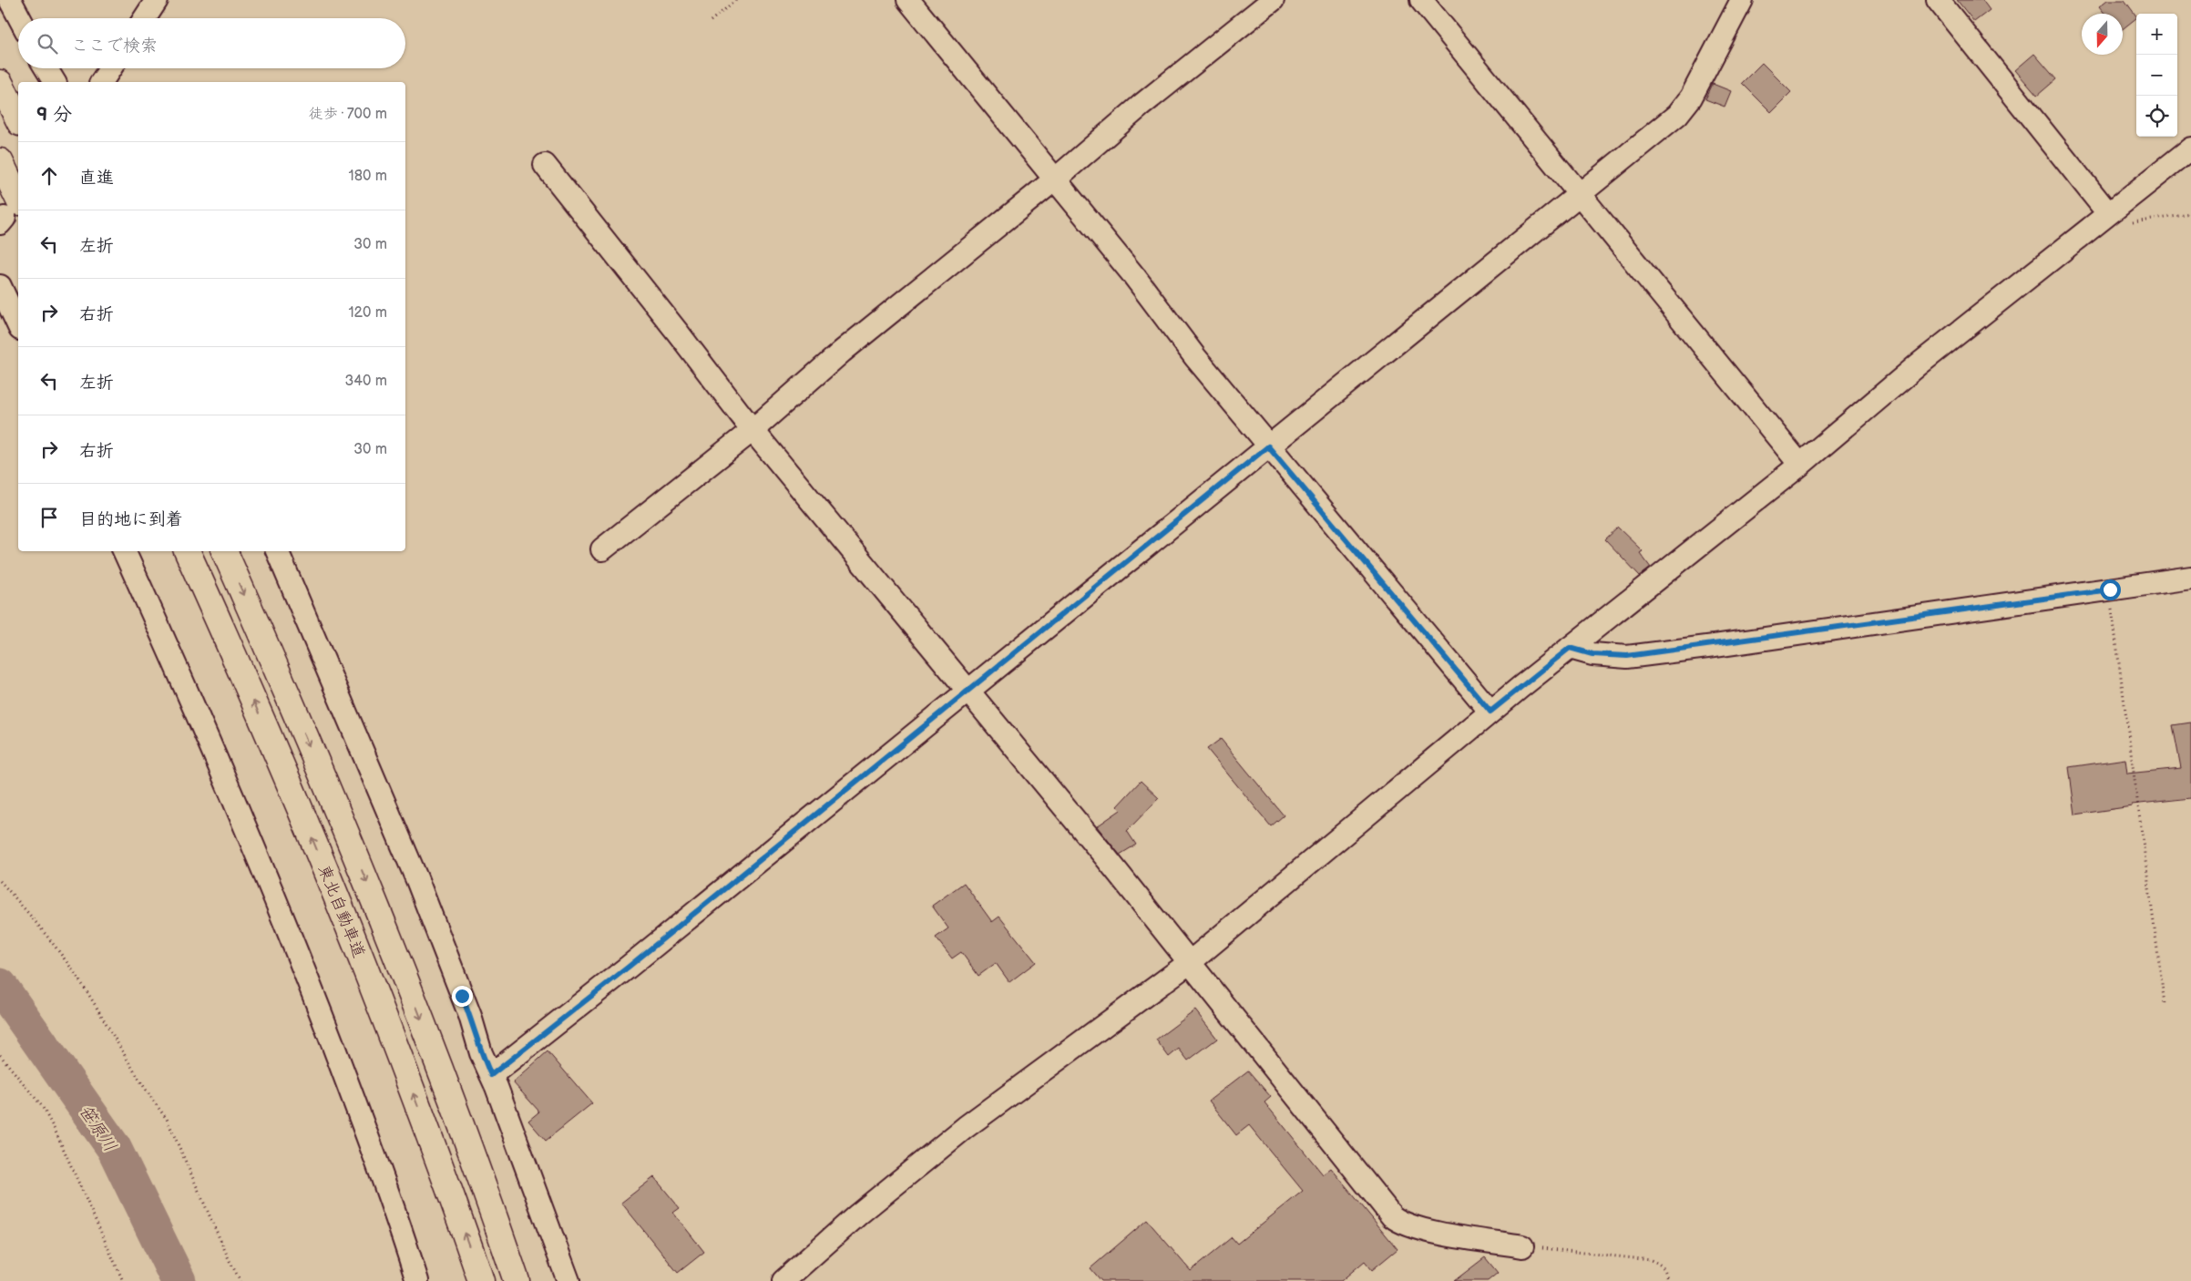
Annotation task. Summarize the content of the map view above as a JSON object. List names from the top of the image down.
{
  "streets": {
    "highway": ["東北自動車道"]
  },
  "water": ["笹原川"],
  "north": "bottom",
  "page": {
    "map_buttons": ["+", "−"],
    "search": "ここで検索",
    "heading": ["9 分", "徒歩 · 700 m"],
    "list": [
      ["直進", "180 m"],
      ["左折", "30 m"],
      ["右折", "120 m"],
      ["左折", "340 m"],
      ["右折", "30 m"],
      "目的地に到着"
    ]
  }
}
